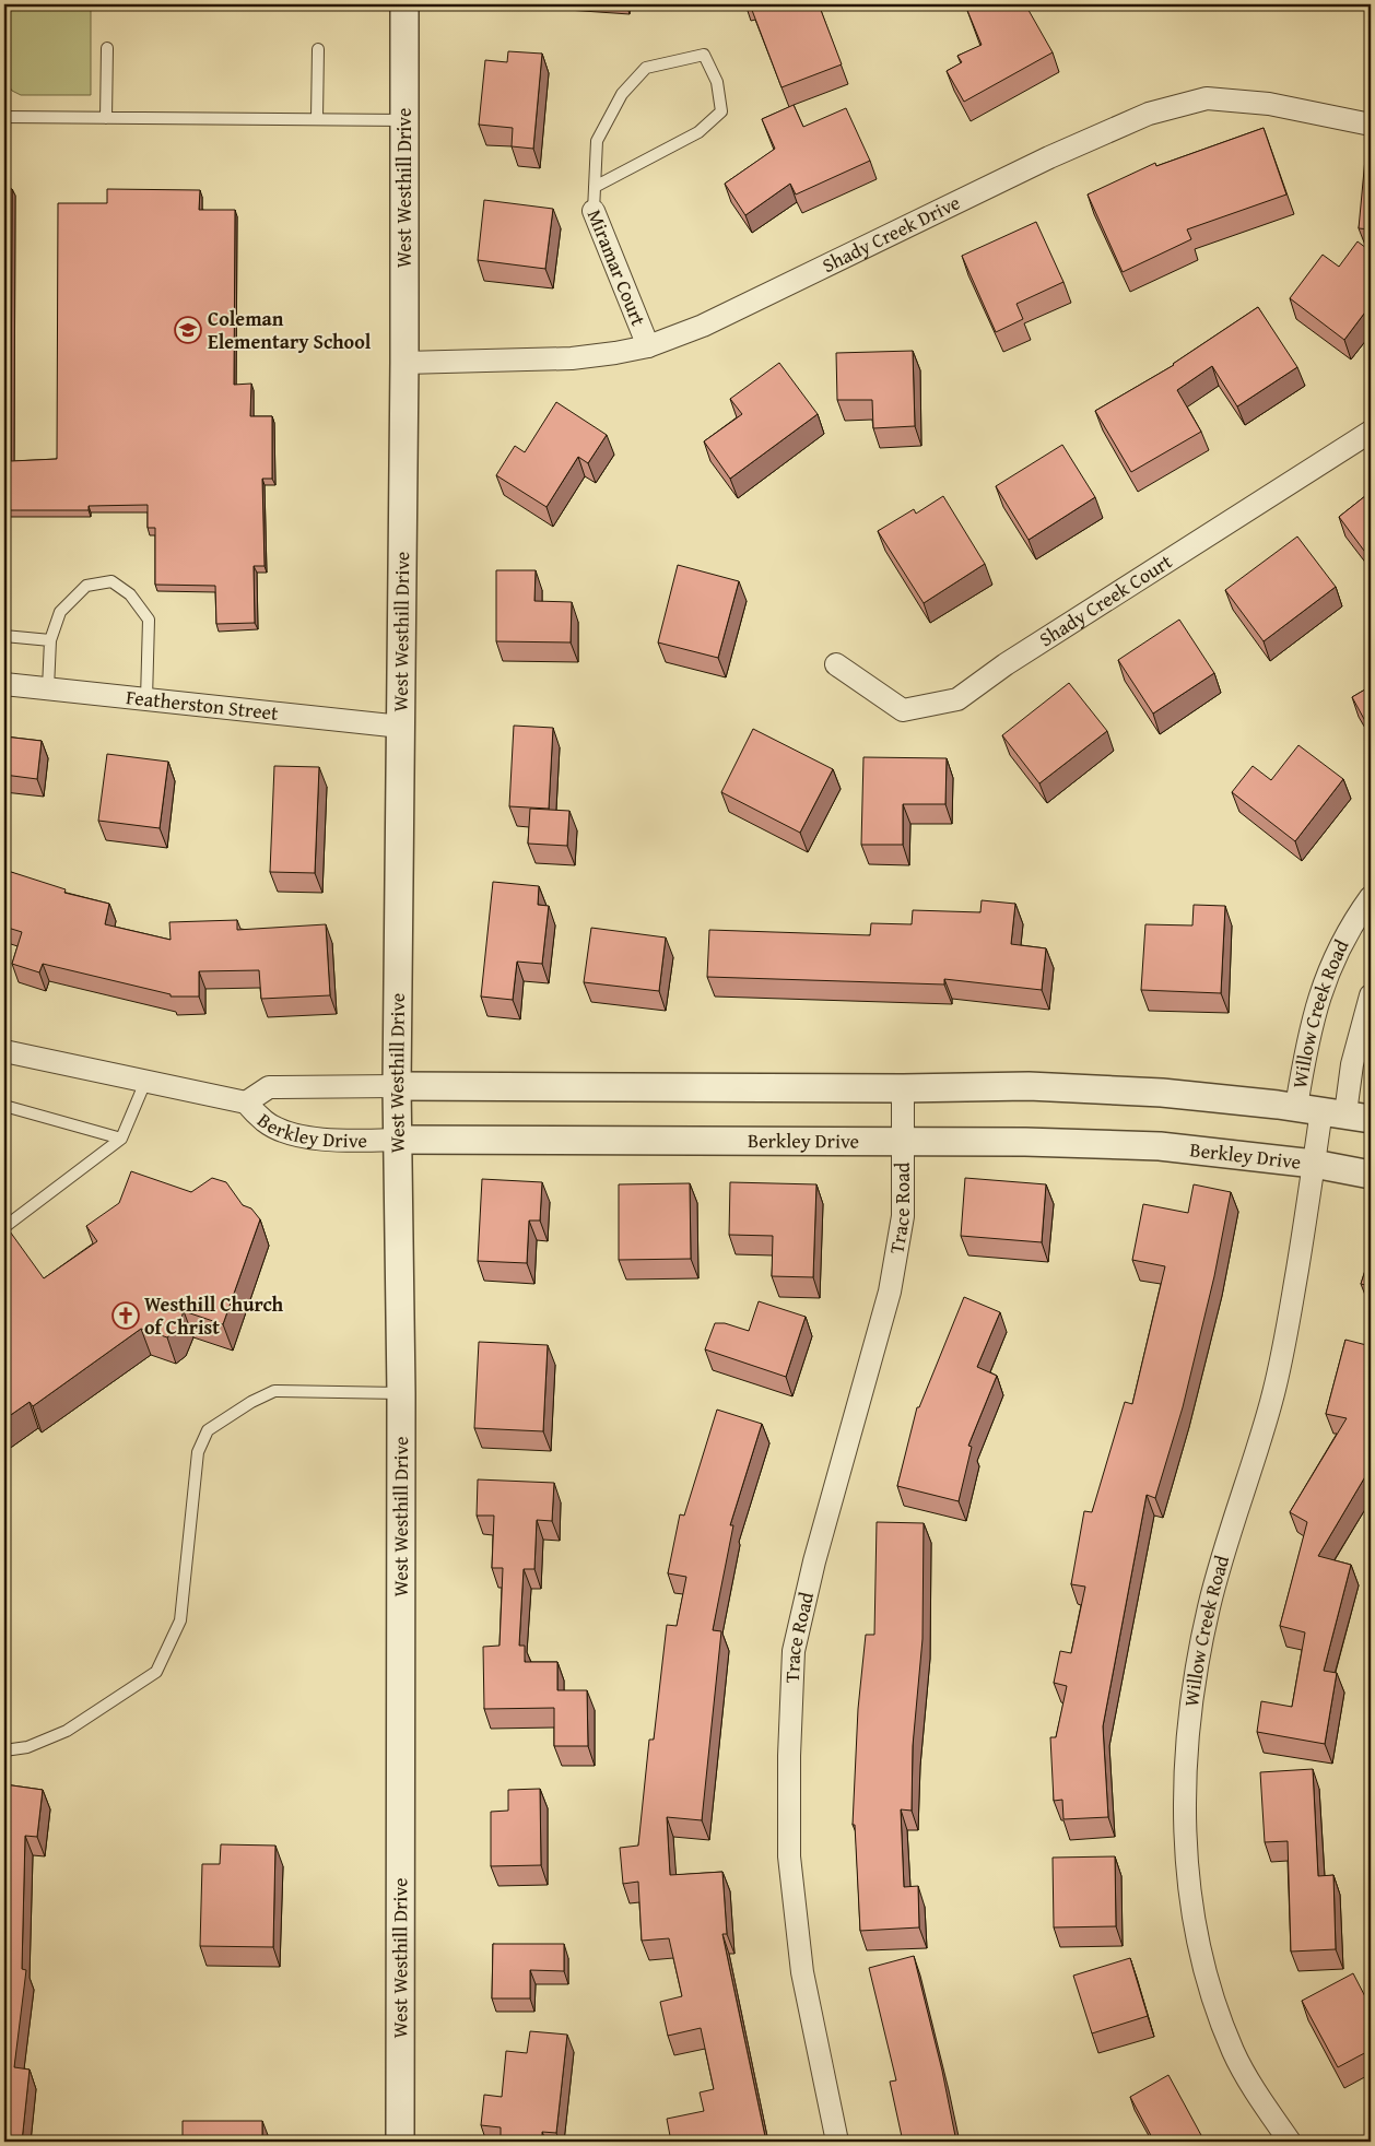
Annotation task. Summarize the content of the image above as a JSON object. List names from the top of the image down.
{
  "streets": {
    "street": [
      "West Westhill Drive",
      "Shady Creek Drive",
      "Miramar Court",
      "Shady Creek Court",
      "Featherston Street",
      "Willow Creek Road",
      "Berkley Drive",
      "Trace Road"
    ]
  },
  "crossings": [
    ["West Westhill Drive", "Shady Creek Drive"],
    ["West Westhill Drive", "Featherston Street"],
    ["West Westhill Drive", "Berkley Drive"],
    ["Shady Creek Drive", "Miramar Court"],
    ["Willow Creek Road", "Berkley Drive"],
    ["Berkley Drive", "Trace Road"]
  ],
  "places": {
    "school or university": ["Coleman Elementary School"],
    "church": ["Westhill Church of Christ"]
  }
}
